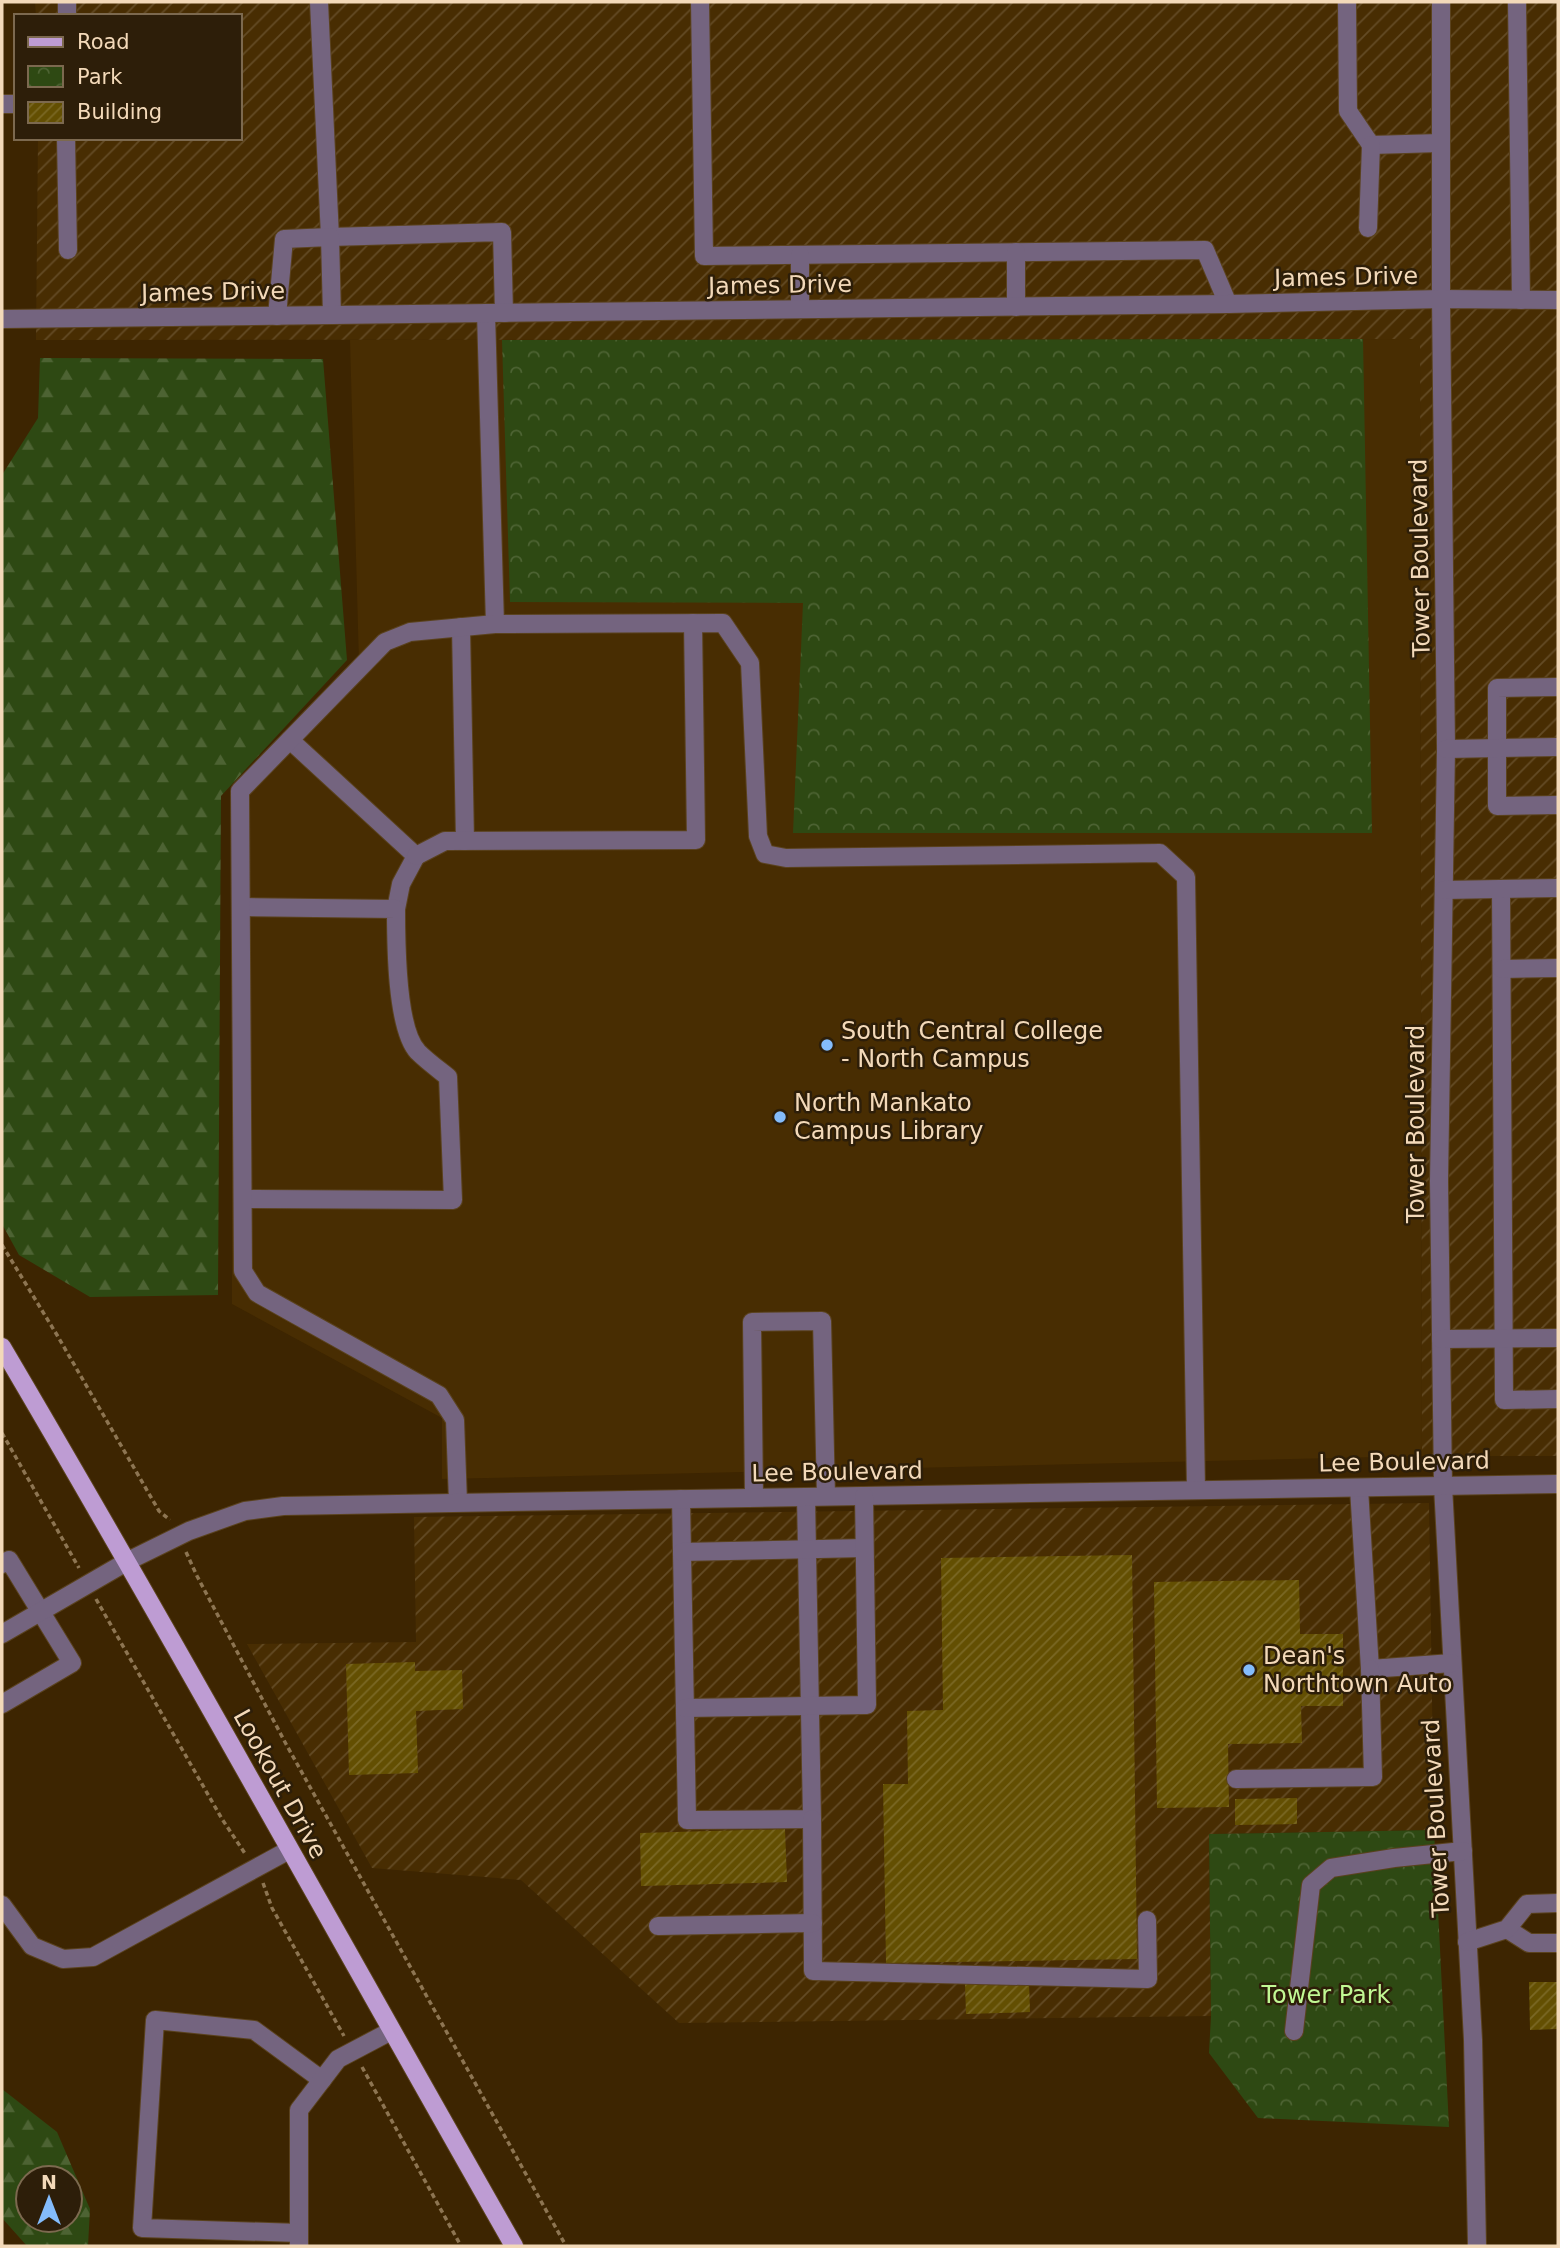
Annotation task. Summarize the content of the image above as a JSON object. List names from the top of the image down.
{
  "streets": {
    "main road": ["Lookout Drive"],
    "street": ["James Drive", "Tower Boulevard", "Lee Boulevard"]
  },
  "crossings": [
    ["James Drive", "Tower Boulevard"],
    ["Tower Boulevard", "Lee Boulevard"],
    ["Lee Boulevard", "Lookout Drive"]
  ],
  "parks": ["Tower Park"],
  "places": ["South Central College - North Campus", "North Mankato Campus Library", "Dean's Northtown Auto"],
  "legend": ["Road", "Park", "Building"],
  "north": "top"
}
